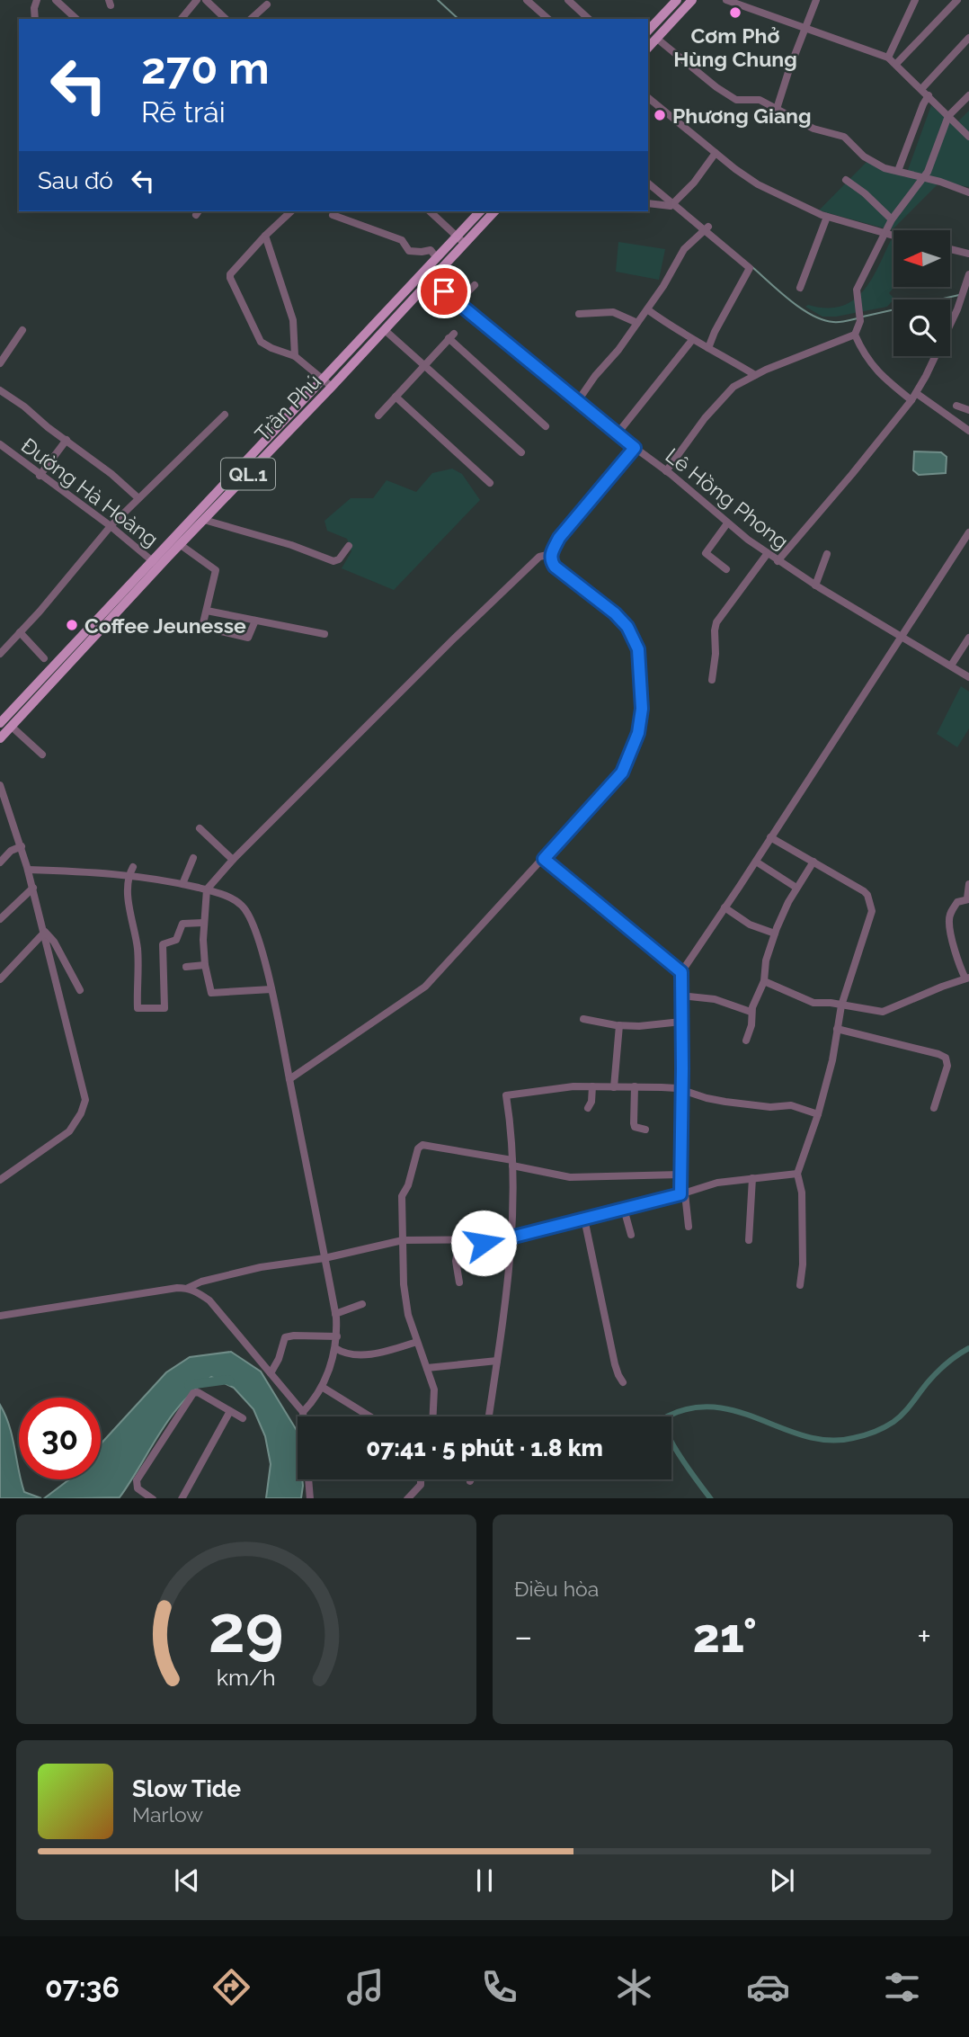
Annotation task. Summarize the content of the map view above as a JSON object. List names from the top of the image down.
{
  "streets": {
    "main road": ["Trần Phú", "QL.1"],
    "street": ["Đường Hà Hoàng", "Lê Hồng Phong"]
  },
  "crossings": [
    ["Trần Phú", "Đường Hà Hoàng"],
    ["Trần Phú", "Lê Hồng Phong"]
  ],
  "places": ["Cơm Phở Hùng Chung", "Phương Giang", "Coffee Jeunesse"],
  "north": "left",
  "page": {
    "turn": ["270 m", "Rẽ trái"],
    "then": "Sau đó",
    "limit": "30",
    "trip": "07:41 · 5 phút · 1.8 km",
    "tile": "Điều hòa",
    "heat": ["−", "21°", "+"],
    "song": ["Slow Tide", "Marlow"],
    "tabs": "07:36",
    "gauge": ["29", "km/h"]
  }
}
